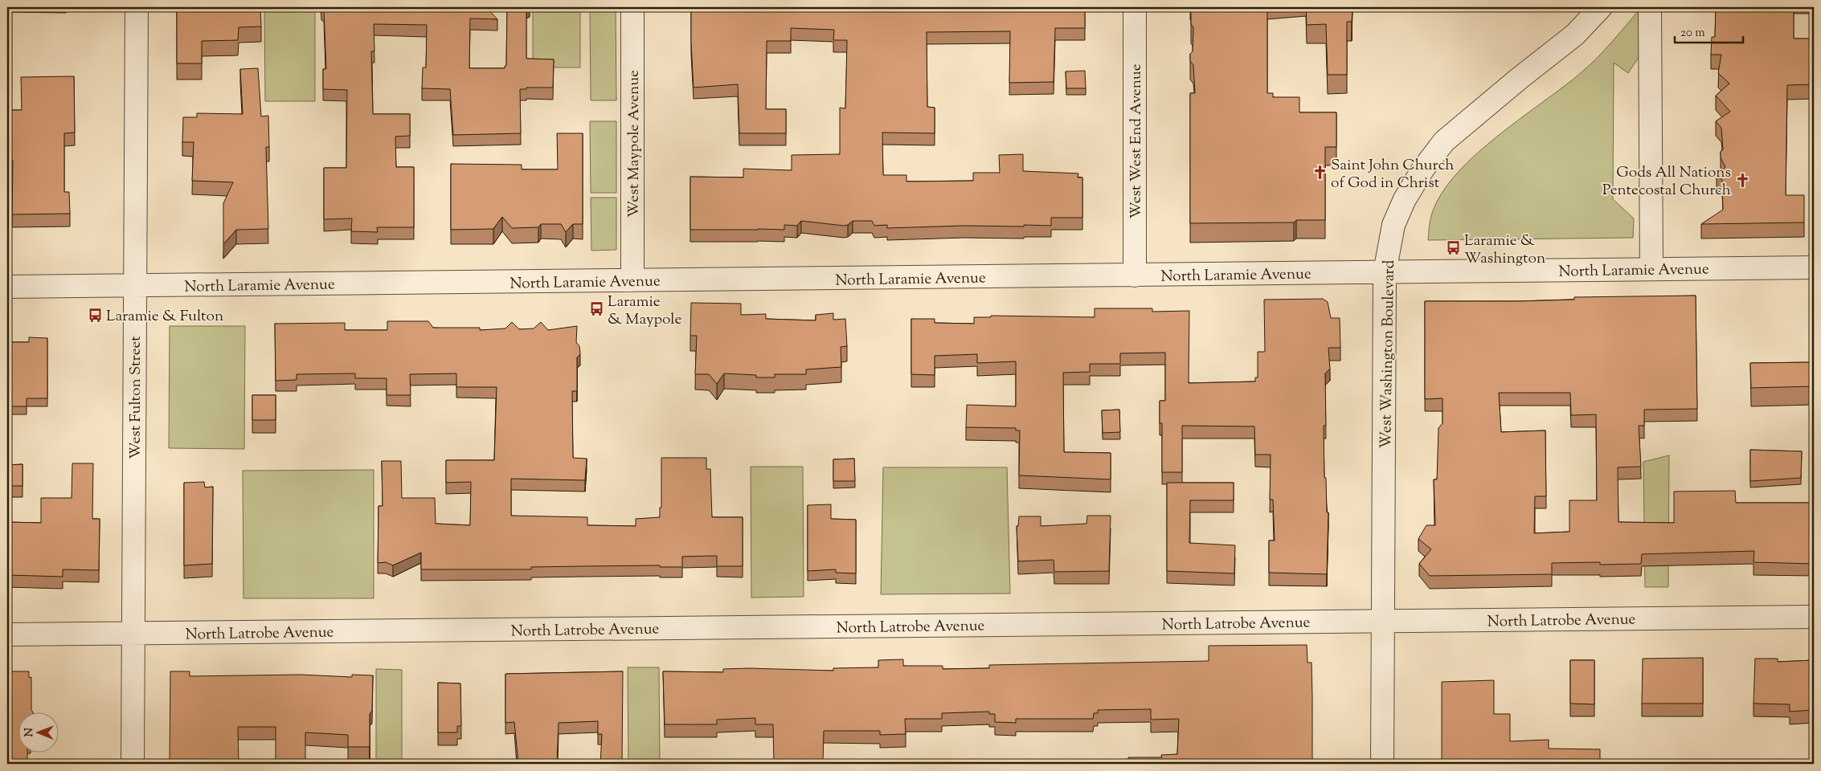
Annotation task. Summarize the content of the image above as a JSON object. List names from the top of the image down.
{
  "streets": {
    "street": [
      "West West End Avenue",
      "West Maypole Avenue",
      "North Laramie Avenue",
      "West Washington Boulevard",
      "West Fulton Street",
      "North Latrobe Avenue"
    ]
  },
  "crossings": [
    ["West West End Avenue", "North Laramie Avenue"],
    ["West Maypole Avenue", "North Laramie Avenue"],
    ["North Laramie Avenue", "West Washington Boulevard"],
    ["North Laramie Avenue", "West Fulton Street"],
    ["West Washington Boulevard", "North Latrobe Avenue"],
    ["West Fulton Street", "North Latrobe Avenue"]
  ],
  "places": {
    "church": ["Saint John Church of God in Christ", "Gods All Nations Pentecostal Church"],
    "bus stop": ["Laramie & Washington", "Laramie & Maypole", "Laramie & Fulton"]
  },
  "scale_bar": "20 m",
  "north": "left"
}
